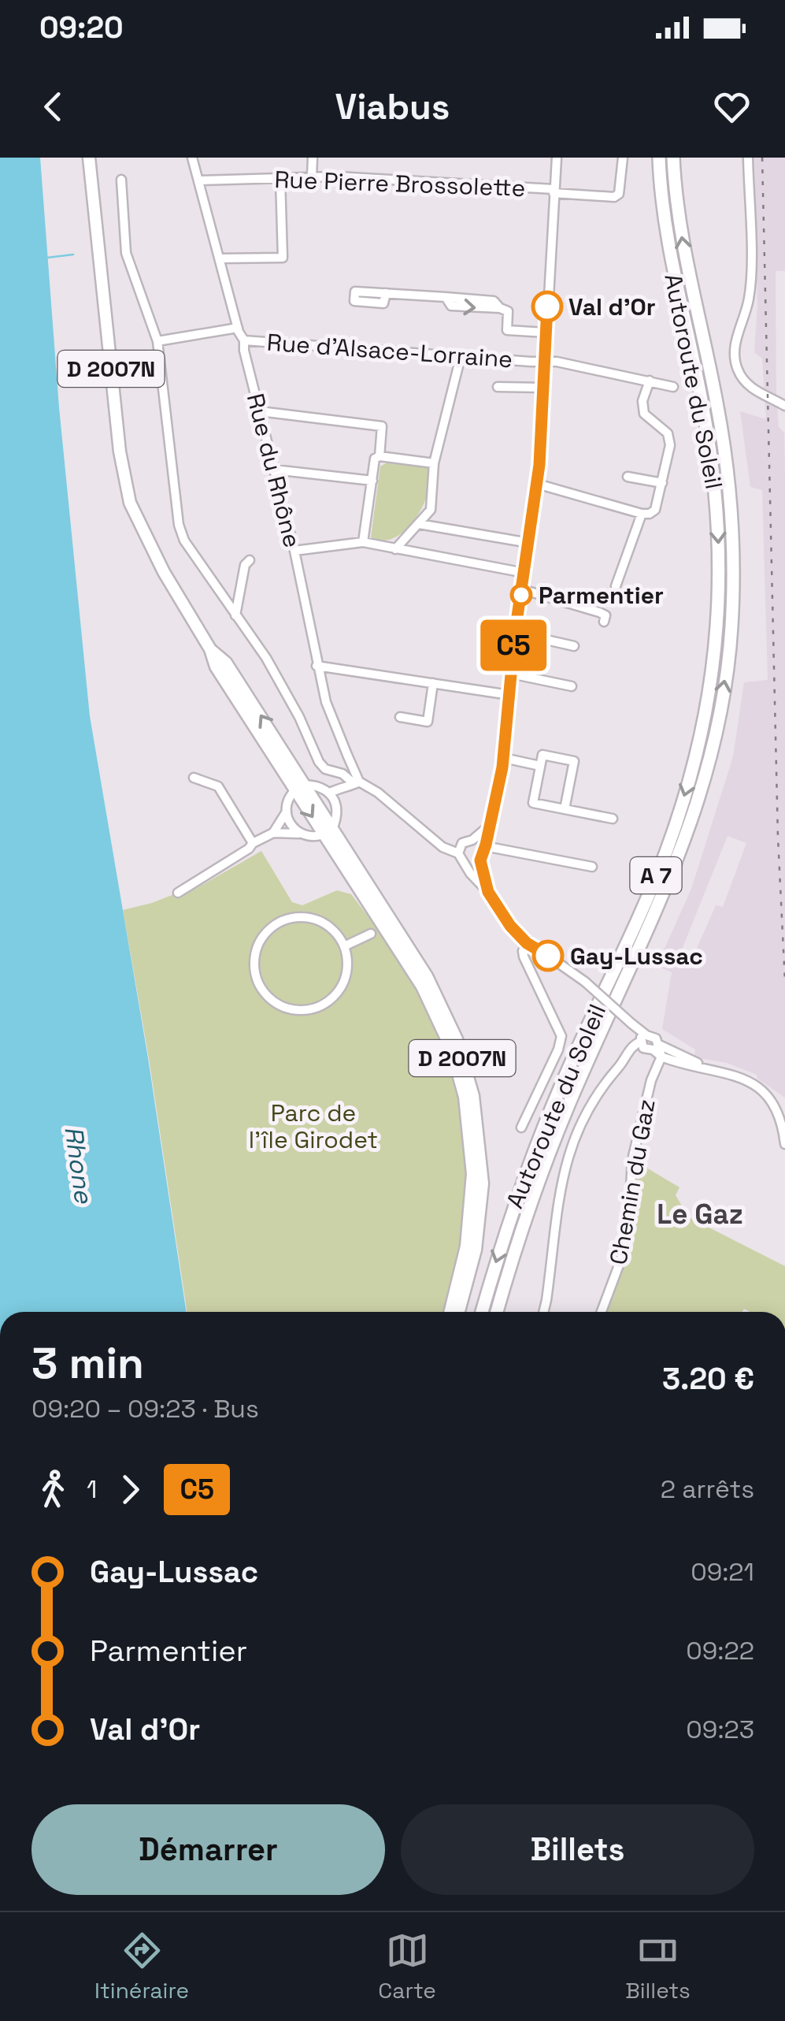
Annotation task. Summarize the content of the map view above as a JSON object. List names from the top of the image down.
{
  "streets": {
    "highway": ["Autoroute du Soleil", "A 7"],
    "main road": ["D 2007N"],
    "street": [
      "Rue Pierre Brossolette",
      "Rue d'Alsace-Lorraine",
      "Rue du Rhône",
      "Chemin du Gaz"
    ]
  },
  "crossings": [
    ["Rue Pierre Brossolette", "Rue du Rhône"],
    ["Rue d'Alsace-Lorraine", "Rue du Rhône"]
  ],
  "districts": ["Le Gaz"],
  "water": ["Rhone"],
  "parks": ["Parc de l'île Girodet"],
  "places": ["Val d'Or", "Parmentier", "Gay-Lussac"],
  "lines": ["bus line C5"],
  "page": {
    "status": "09:20",
    "header": "Viabus",
    "on_map": "C5",
    "heading": ["3 min", "09:20 – 09:23 · Bus", "3.20 €"],
    "legs": ["1", "C5", "2 arrêts"],
    "list": [
      {
        "name": "Gay-Lussac",
        "value": "09:21"
      },
      {
        "name": "Parmentier",
        "value": "09:22"
      },
      {
        "name": "Val d'Or",
        "value": "09:23"
      }
    ],
    "buttons": ["Démarrer", "Billets"],
    "tabs": ["Itinéraire", "Carte", "Billets"]
  }
}
